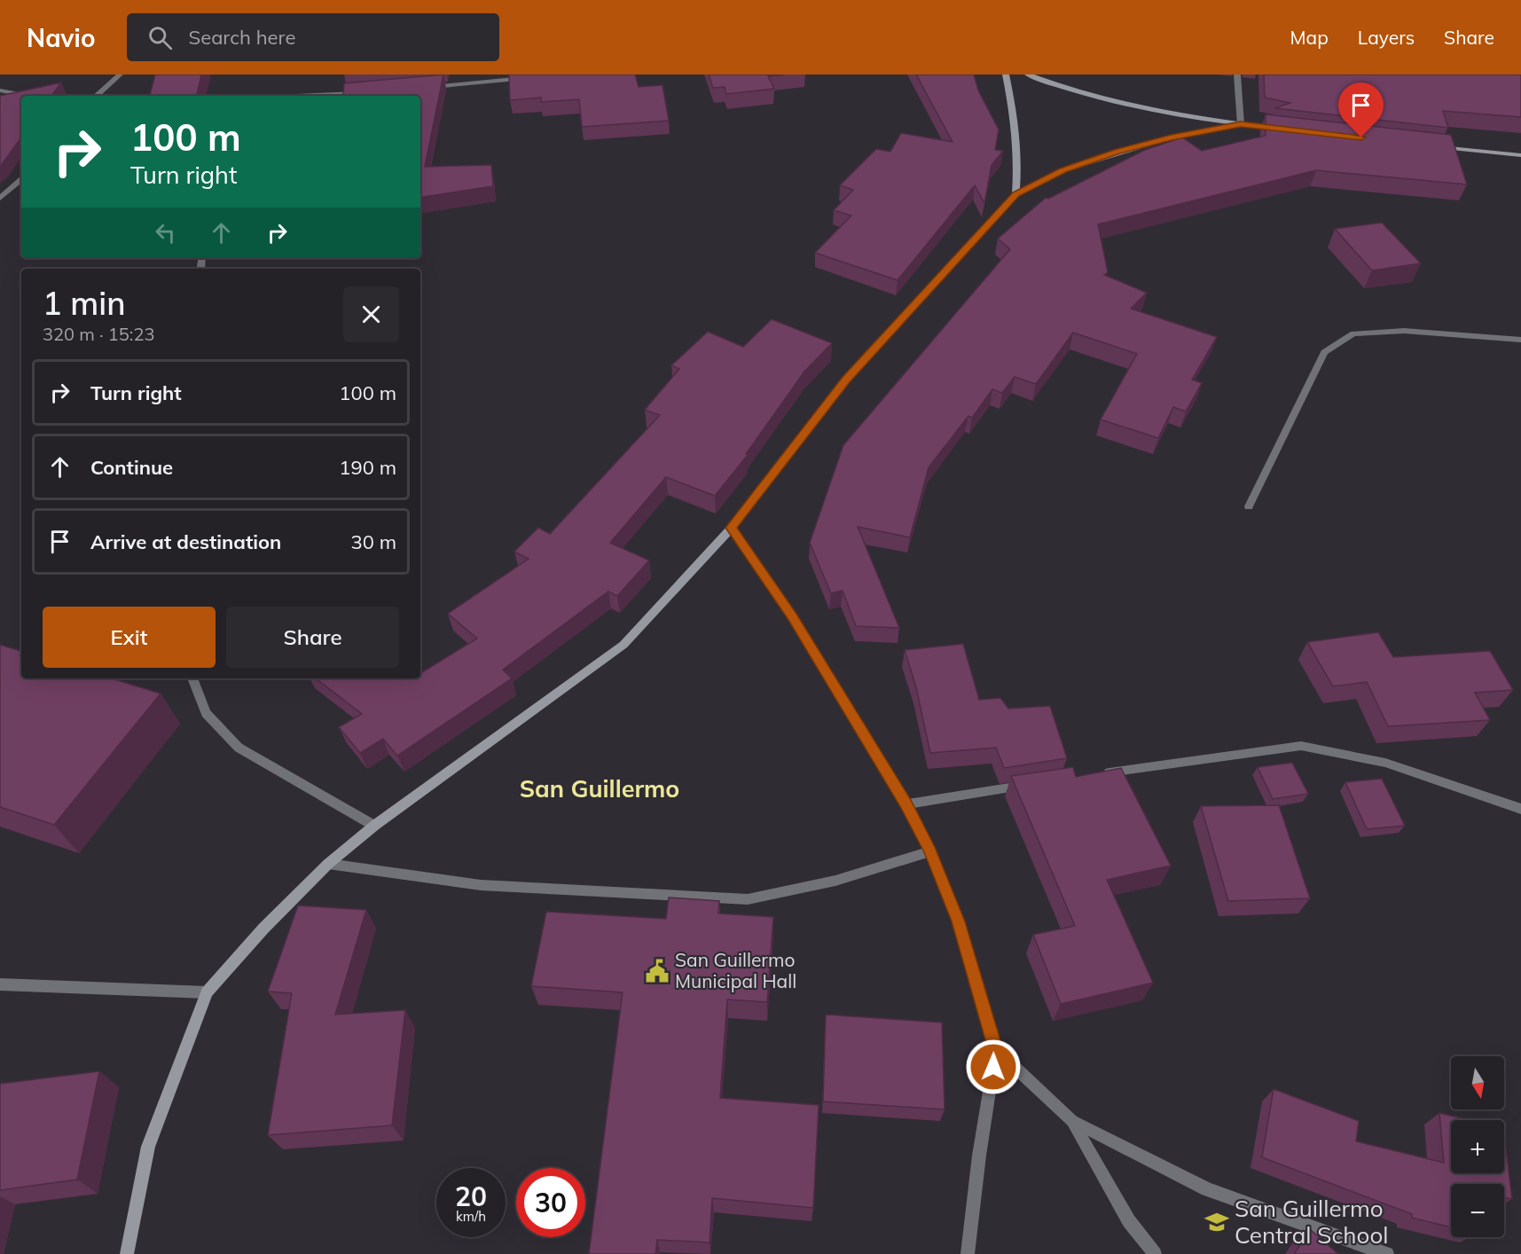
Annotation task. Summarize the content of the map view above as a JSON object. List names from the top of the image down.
{
  "districts": ["San Guillermo"],
  "places": {
    "public building": ["San Guillermo Municipal Hall"],
    "school or university": ["San Guillermo Central School"]
  },
  "north": "bottom",
  "page": {
    "header": "Navio",
    "search": "Search here",
    "nav": ["Map", "Layers", "Share"],
    "turn": ["100 m", "Turn right"],
    "heading": ["1 min", "320 m · 15:23"],
    "list": [
      {
        "name": "Turn right",
        "value": "100 m"
      },
      {
        "name": "Continue",
        "value": "190 m"
      },
      {
        "name": "Arrive at destination",
        "value": "30 m"
      }
    ],
    "buttons": ["Exit", "Share"],
    "map_buttons": ["+", "−"],
    "speed": "20 km/h",
    "limit": "30"
  }
}
